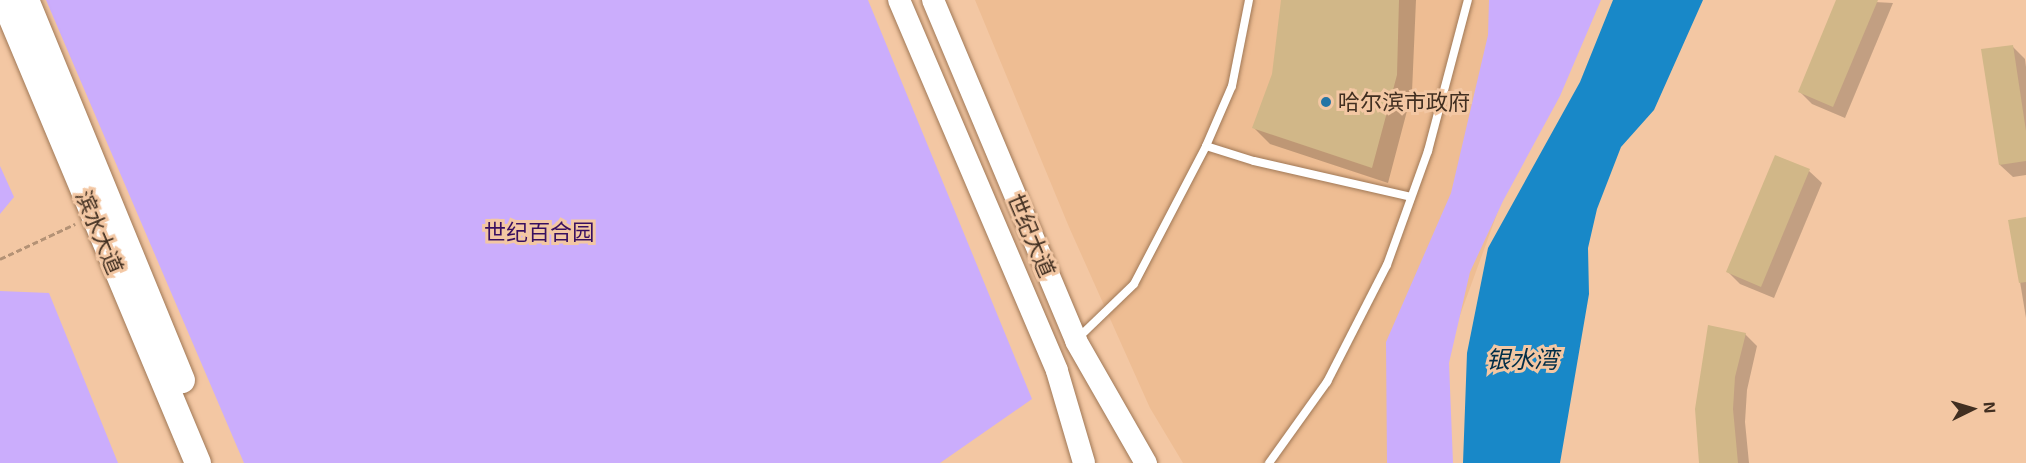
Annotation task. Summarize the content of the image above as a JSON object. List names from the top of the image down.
{
  "streets": {
    "main road": ["滨水大道", "世纪大道"]
  },
  "water": ["银水湾"],
  "parks": ["世纪百合园"],
  "places": ["哈尔滨市政府"],
  "north": "right"
}
